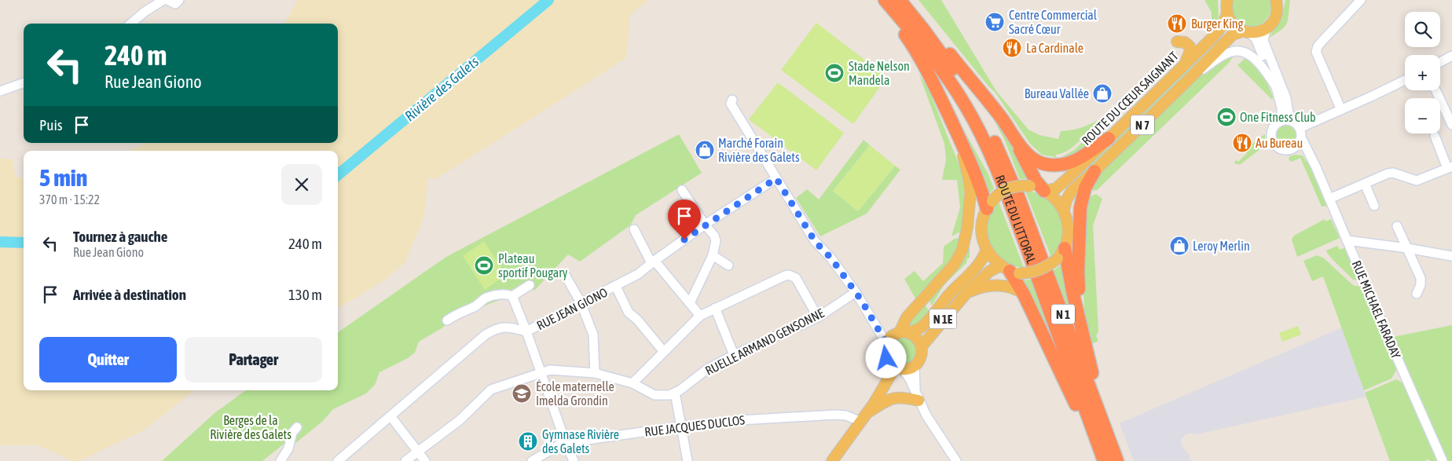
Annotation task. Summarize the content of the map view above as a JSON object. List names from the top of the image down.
{
  "streets": {
    "highway": ["ROUTE DU LITTORAL", "N 1"],
    "main road": ["ROUTE DU CŒUR SAIGNANT", "N 7", "N 1E"],
    "street": [
      "RUE JEAN GIONO",
      "RUE MICHAEL FARADAY",
      "RUELLE ARMAND GENSONNE",
      "RUE JACQUES DUCLOS"
    ]
  },
  "crossings": [
    ["ROUTE DU CŒUR SAIGNANT", "N 7"],
    ["ROUTE DU CŒUR SAIGNANT", "N 1E"],
    ["N 7", "N 1E"]
  ],
  "water": ["Rivière des Galets"],
  "parks": ["Berges de la Rivière des Galets"],
  "places": {
    "supermarket": ["Centre Commercial Sacré Cœur"],
    "restaurant": ["Burger King", "La Cardinale", "Au Bureau"],
    "sports": ["Stade Nelson Mandela", "One Fitness Club", "Plateau sportif Pougary"],
    "shop": ["Bureau Vallée", "Marché Forain Rivière des Galets", "Leroy Merlin"],
    "school or university": ["École maternelle Imelda Grondin"],
    "building": ["Gymnase Rivière des Galets"]
  },
  "page": {
    "map_buttons": ["+", "−"],
    "turn": ["240 m", "Rue Jean Giono"],
    "then": "Puis",
    "heading": ["5 min", "370 m · 15:22"],
    "list": [
      {
        "name": "Tournez à gauche",
        "note": "Rue Jean Giono",
        "value": "240 m"
      },
      {
        "name": "Arrivée à destination",
        "value": "130 m"
      }
    ],
    "buttons": ["Quitter", "Partager"]
  }
}
